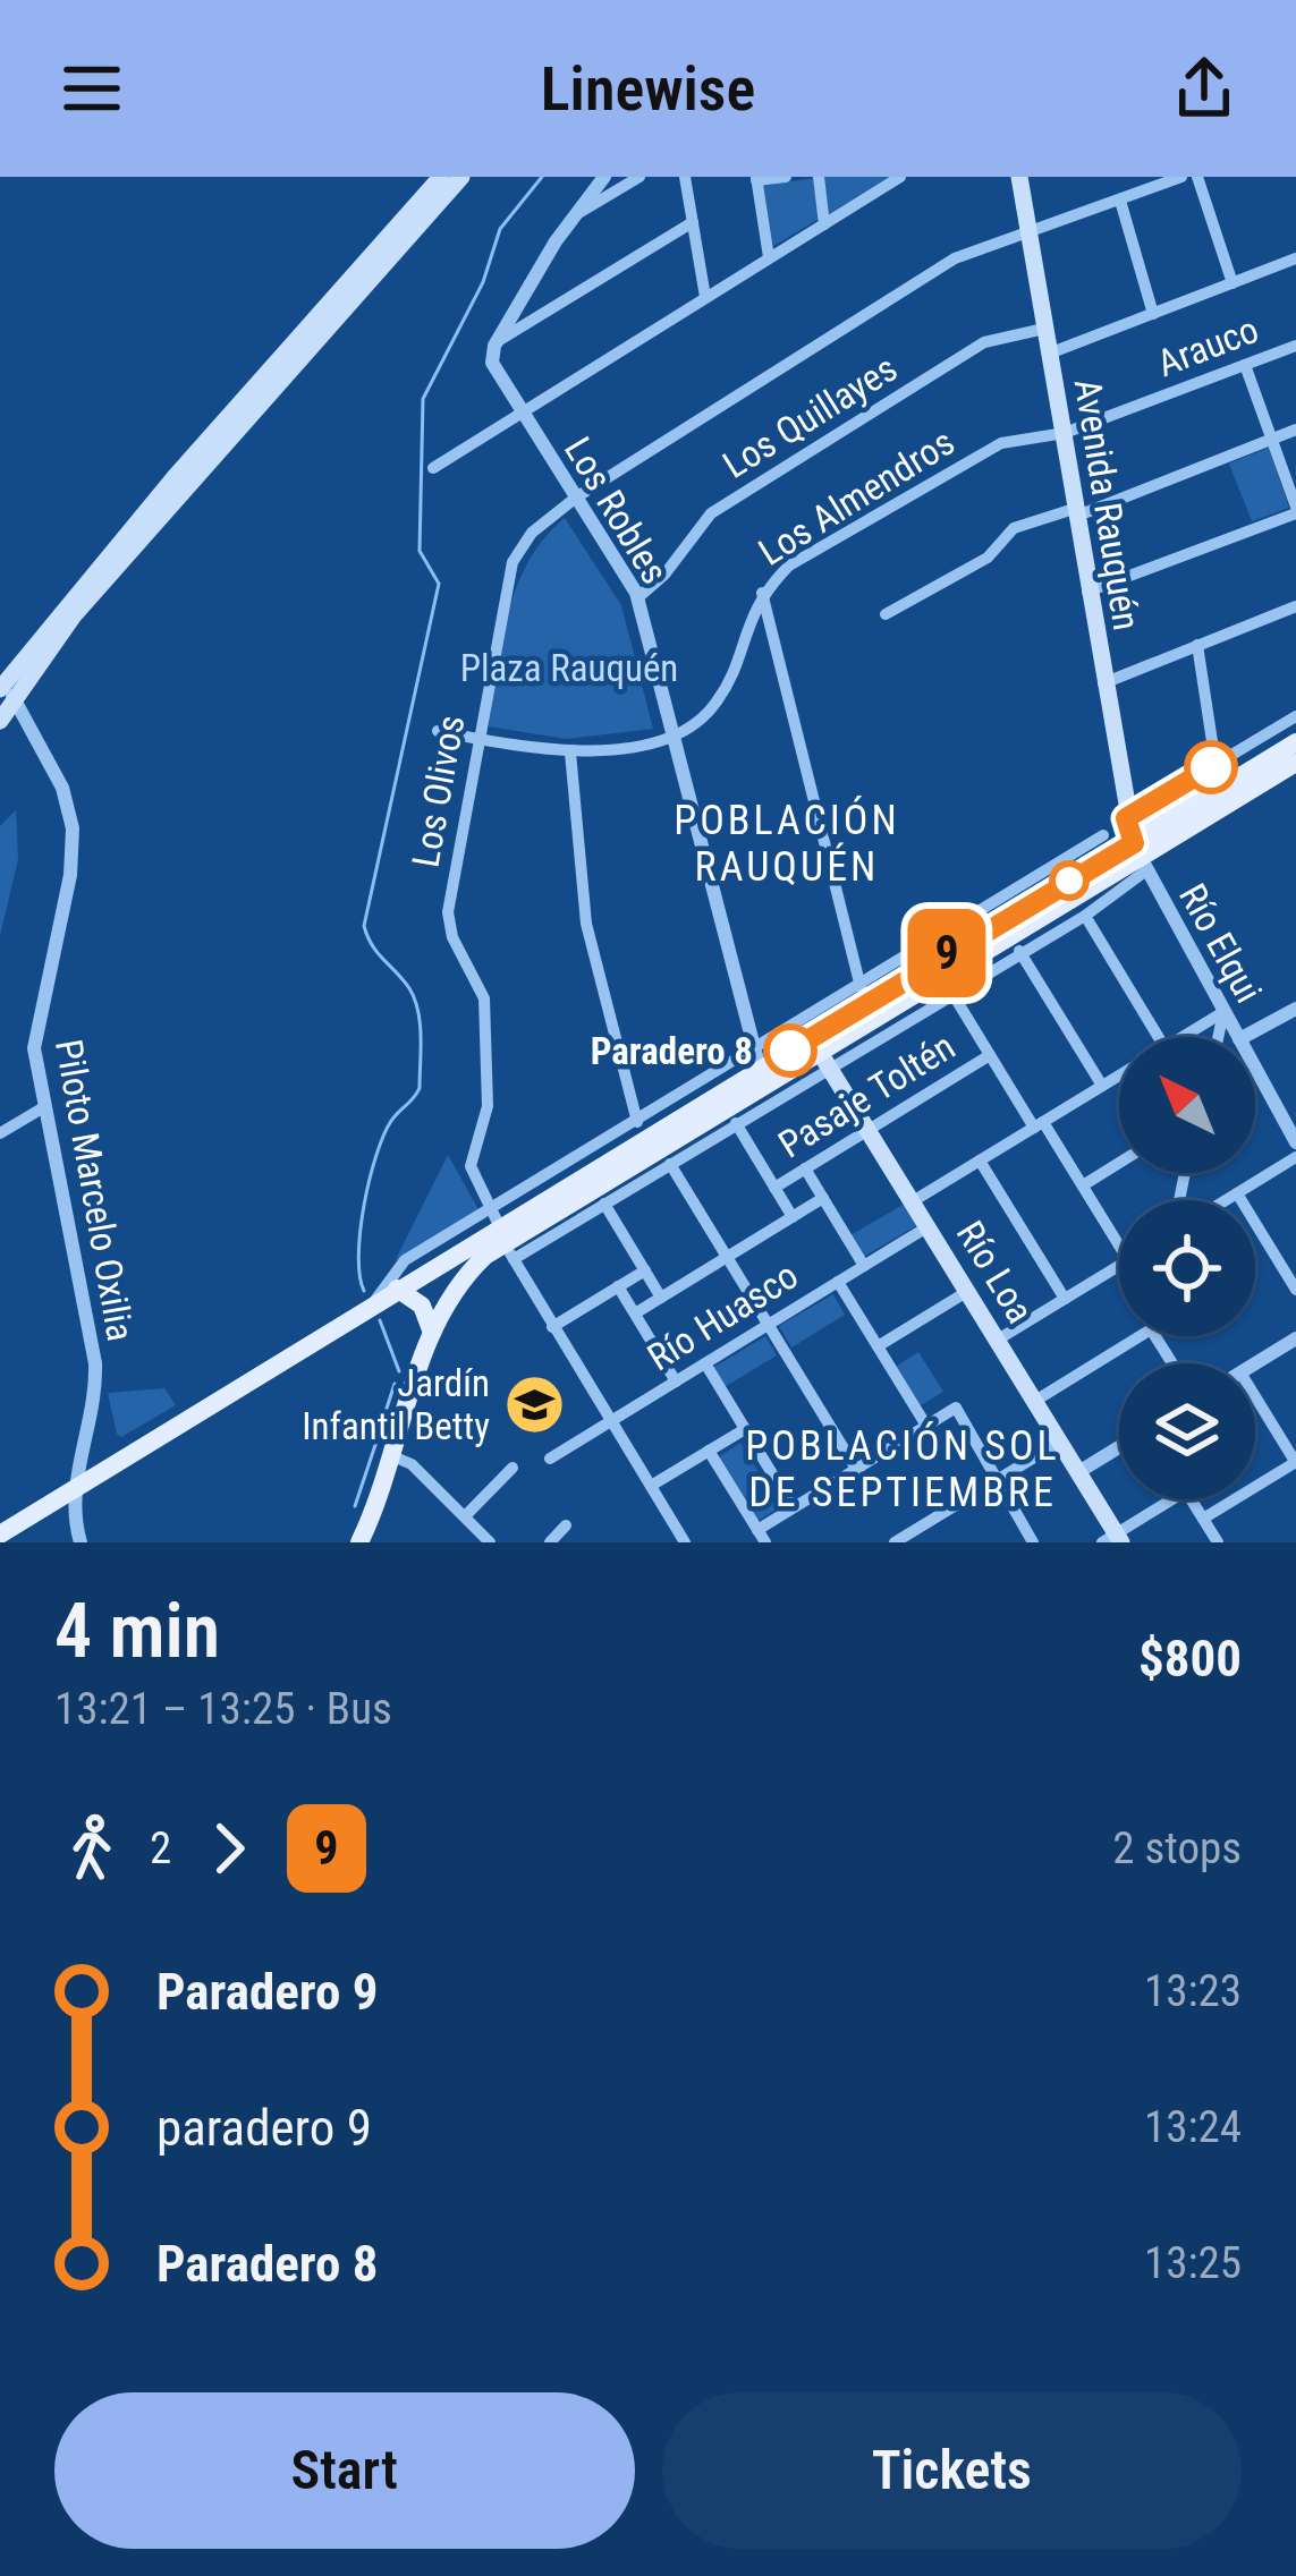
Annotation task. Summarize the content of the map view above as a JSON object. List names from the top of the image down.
{
  "streets": {
    "main road": ["Avenida Rauquén", "Río Loa"],
    "street": [
      "Arauco",
      "Los Quillayes",
      "Los Almendros",
      "Los Robles",
      "Los Olivos",
      "Río Elqui",
      "Pasaje Toltén",
      "Piloto Marcelo Oxilia",
      "Río Huasco"
    ]
  },
  "crossings": [
    ["Arauco", "Los Almendros"],
    ["Arauco", "Avenida Rauquén"],
    ["Los Quillayes", "Avenida Rauquén"],
    ["Los Quillayes", "Los Robles"],
    ["Los Almendros", "Avenida Rauquén"],
    ["Los Almendros", "Los Robles"],
    ["Los Almendros", "Los Olivos"],
    ["Avenida Rauquén", "Los Olivos"],
    ["Avenida Rauquén", "Río Elqui"],
    ["Los Robles", "Los Olivos"],
    ["Los Olivos", "Río Huasco"],
    ["Pasaje Toltén", "Río Loa"],
    ["Río Loa", "Río Huasco"]
  ],
  "districts": ["POBLACIÓN RAUQUÉN", "POBLACIÓN SOL DE SEPTIEMBRE"],
  "parks": ["Plaza Rauquén"],
  "places": {
    "other": ["Paradero 8"],
    "school or university": ["Jardín Infantil Betty"]
  },
  "lines": ["bus line 9"],
  "north": "top left",
  "page": {
    "header": "Linewise",
    "on_map": "9",
    "heading": ["4 min", "13:21 – 13:25 · Bus", "$800"],
    "legs": ["2", "9", "2 stops"],
    "list": [
      {
        "name": "Paradero 9",
        "value": "13:23"
      },
      {
        "name": "paradero 9",
        "value": "13:24"
      },
      {
        "name": "Paradero 8",
        "value": "13:25"
      }
    ],
    "buttons": ["Start", "Tickets"]
  }
}
